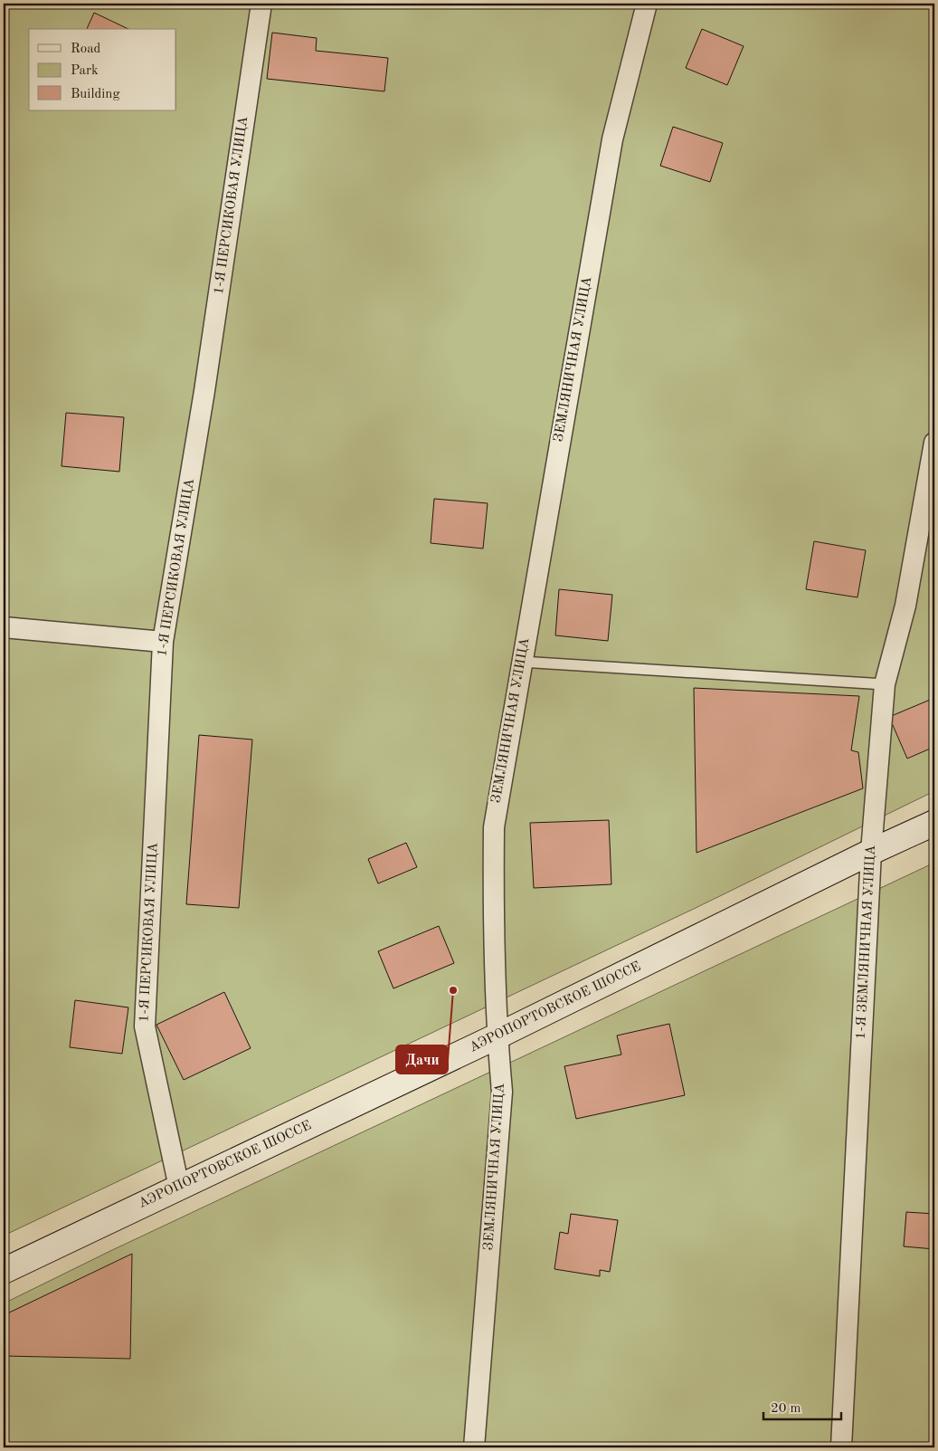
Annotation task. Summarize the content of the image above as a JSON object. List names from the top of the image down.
{
  "streets": {
    "main road": ["АЭРОПОРТОВСКОЕ ШОССЕ"],
    "street": ["1-Я ПЕРСИКОВАЯ УЛИЦА", "ЗЕМЛЯНИЧНАЯ УЛИЦА", "1-Я ЗЕМЛЯНИЧНАЯ УЛИЦА"]
  },
  "crossings": [
    ["1-Я ПЕРСИКОВАЯ УЛИЦА", "АЭРОПОРТОВСКОЕ ШОССЕ"],
    ["ЗЕМЛЯНИЧНАЯ УЛИЦА", "АЭРОПОРТОВСКОЕ ШОССЕ"],
    ["1-Я ЗЕМЛЯНИЧНАЯ УЛИЦА", "АЭРОПОРТОВСКОЕ ШОССЕ"]
  ],
  "places": ["Дачи"],
  "legend": ["Road", "Park", "Building"],
  "scale_bar": "20 m"
}
